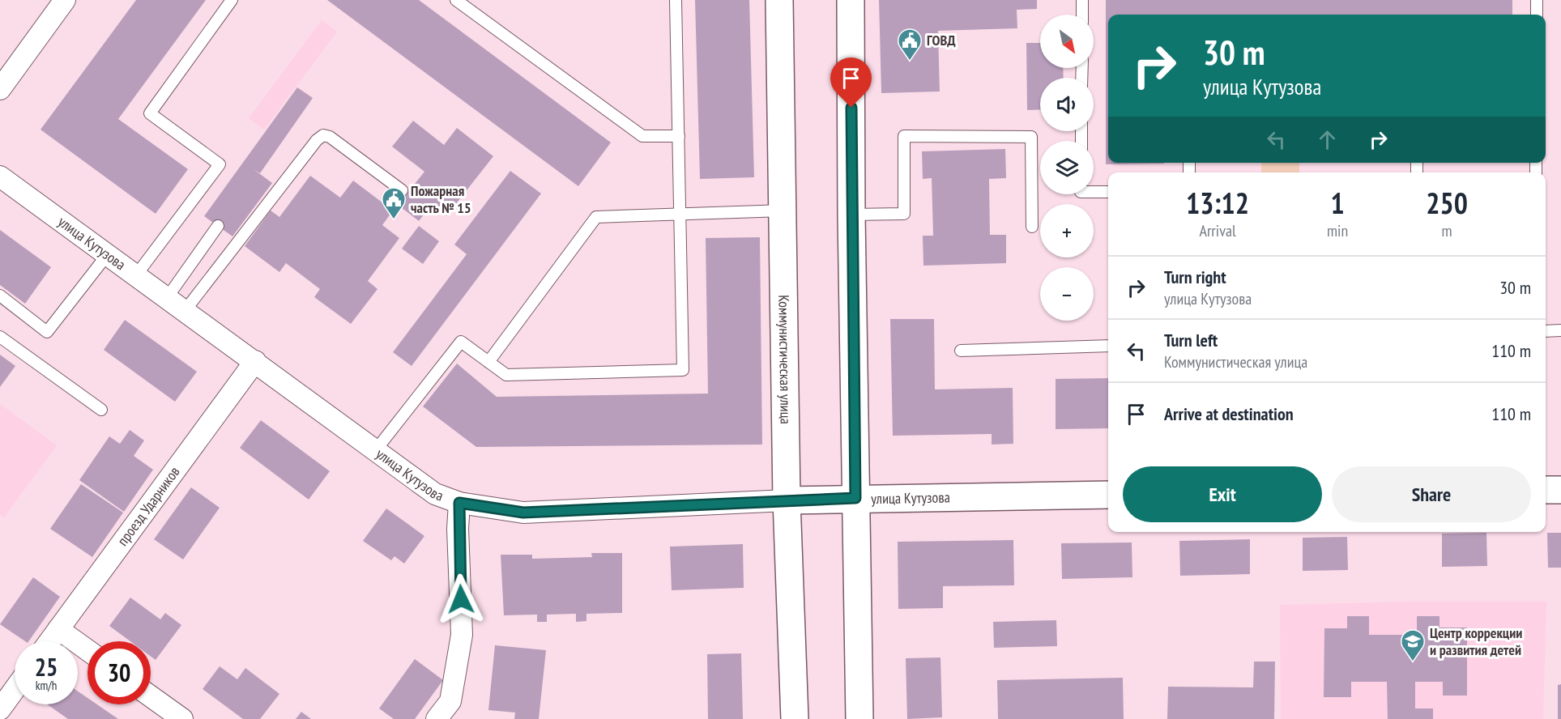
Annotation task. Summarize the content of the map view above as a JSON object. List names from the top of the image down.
{
  "streets": {
    "main road": ["улица Кутузова", "Коммунистическая улица"],
    "street": ["проезд Ударников"]
  },
  "crossings": [
    ["улица Кутузова", "Коммунистическая улица"],
    ["улица Кутузова", "проезд Ударников"]
  ],
  "places": {
    "public building": ["ГОВД", "Пожарная часть № 15"],
    "school or university": ["Центр коррекции и развития детей"]
  },
  "north": "bottom right",
  "page": {
    "map_buttons": ["+", "−"],
    "turn": ["30 m", "улица Кутузова"],
    "eta": [
      "13:12",
      "Arrival",
      "1",
      "min",
      "250",
      "m"
    ],
    "list": [
      {
        "name": "Turn right",
        "note": "улица Кутузова",
        "value": "30 m"
      },
      {
        "name": "Turn left",
        "note": "Коммунистическая улица",
        "value": "110 m"
      },
      {
        "name": "Arrive at destination",
        "value": "110 m"
      }
    ],
    "buttons": ["Exit", "Share"],
    "speed": "25 km/h",
    "limit": "30"
  }
}
